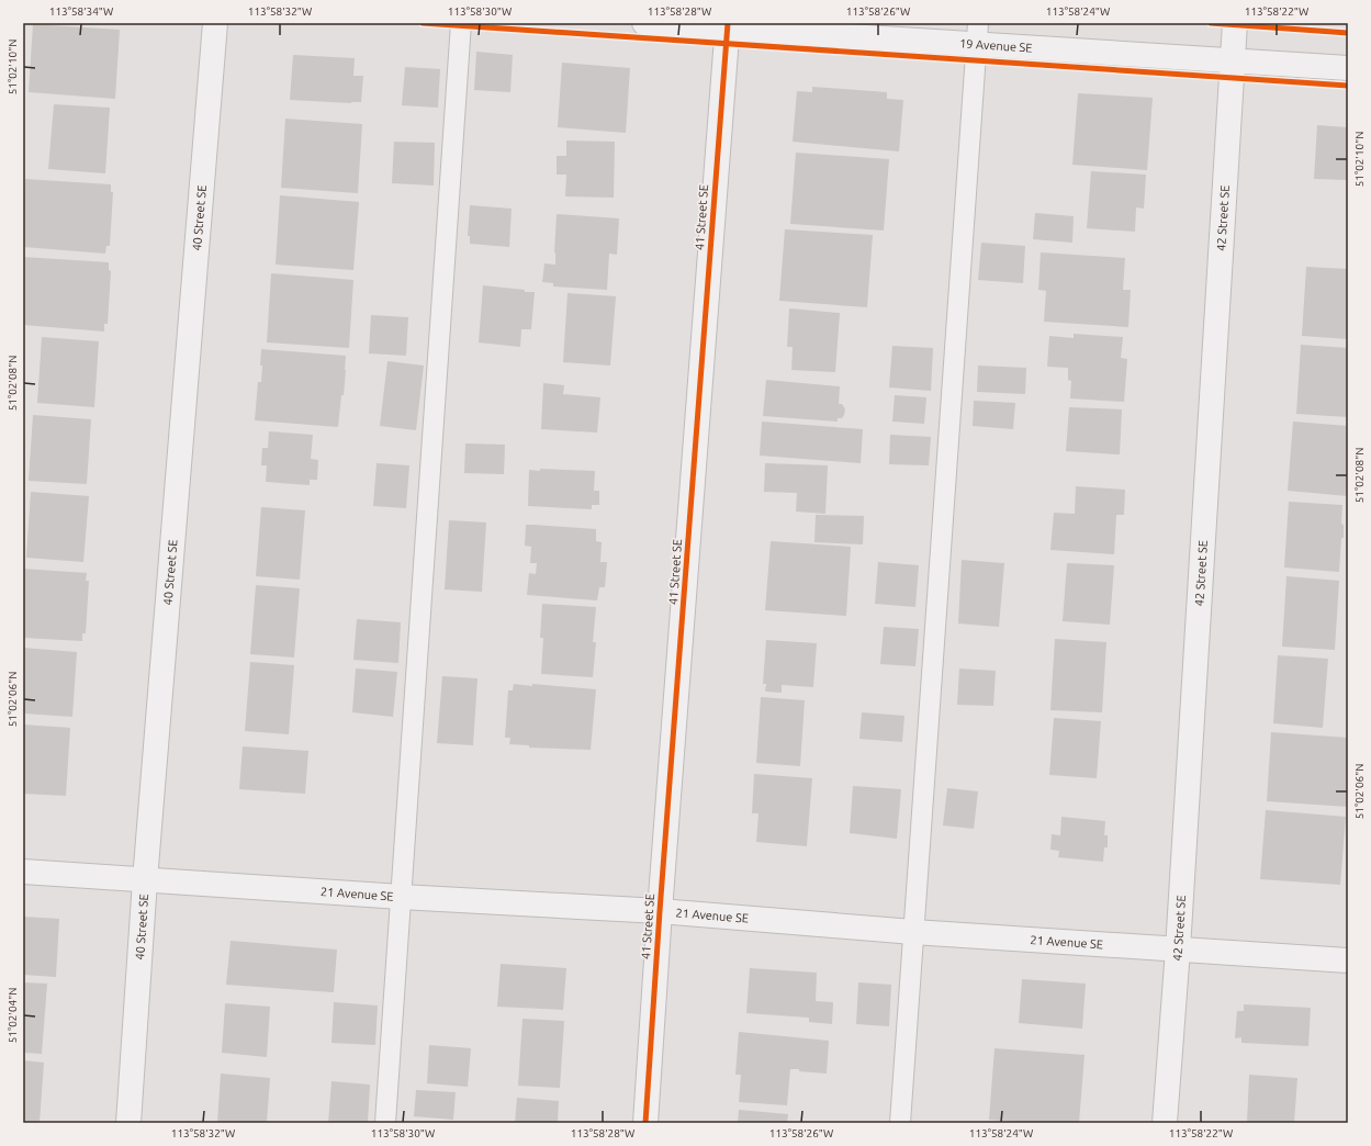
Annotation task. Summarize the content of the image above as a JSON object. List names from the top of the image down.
{
  "streets": {
    "street": [
      "19 Avenue SE",
      "41 Street SE",
      "40 Street SE",
      "42 Street SE",
      "21 Avenue SE"
    ]
  },
  "crossings": [
    ["19 Avenue SE", "41 Street SE"],
    ["19 Avenue SE", "42 Street SE"],
    ["41 Street SE", "21 Avenue SE"],
    ["40 Street SE", "21 Avenue SE"],
    ["42 Street SE", "21 Avenue SE"]
  ],
  "coordinates": [
    "113°58'34\"W",
    "113°58'32\"W",
    "113°58'30\"W",
    "113°58'28\"W",
    "113°58'26\"W",
    "113°58'24\"W",
    "113°58'22\"W",
    "51°02'10\"N",
    "51°02'08\"N",
    "51°02'06\"N",
    "51°02'04\"N"
  ]
}
